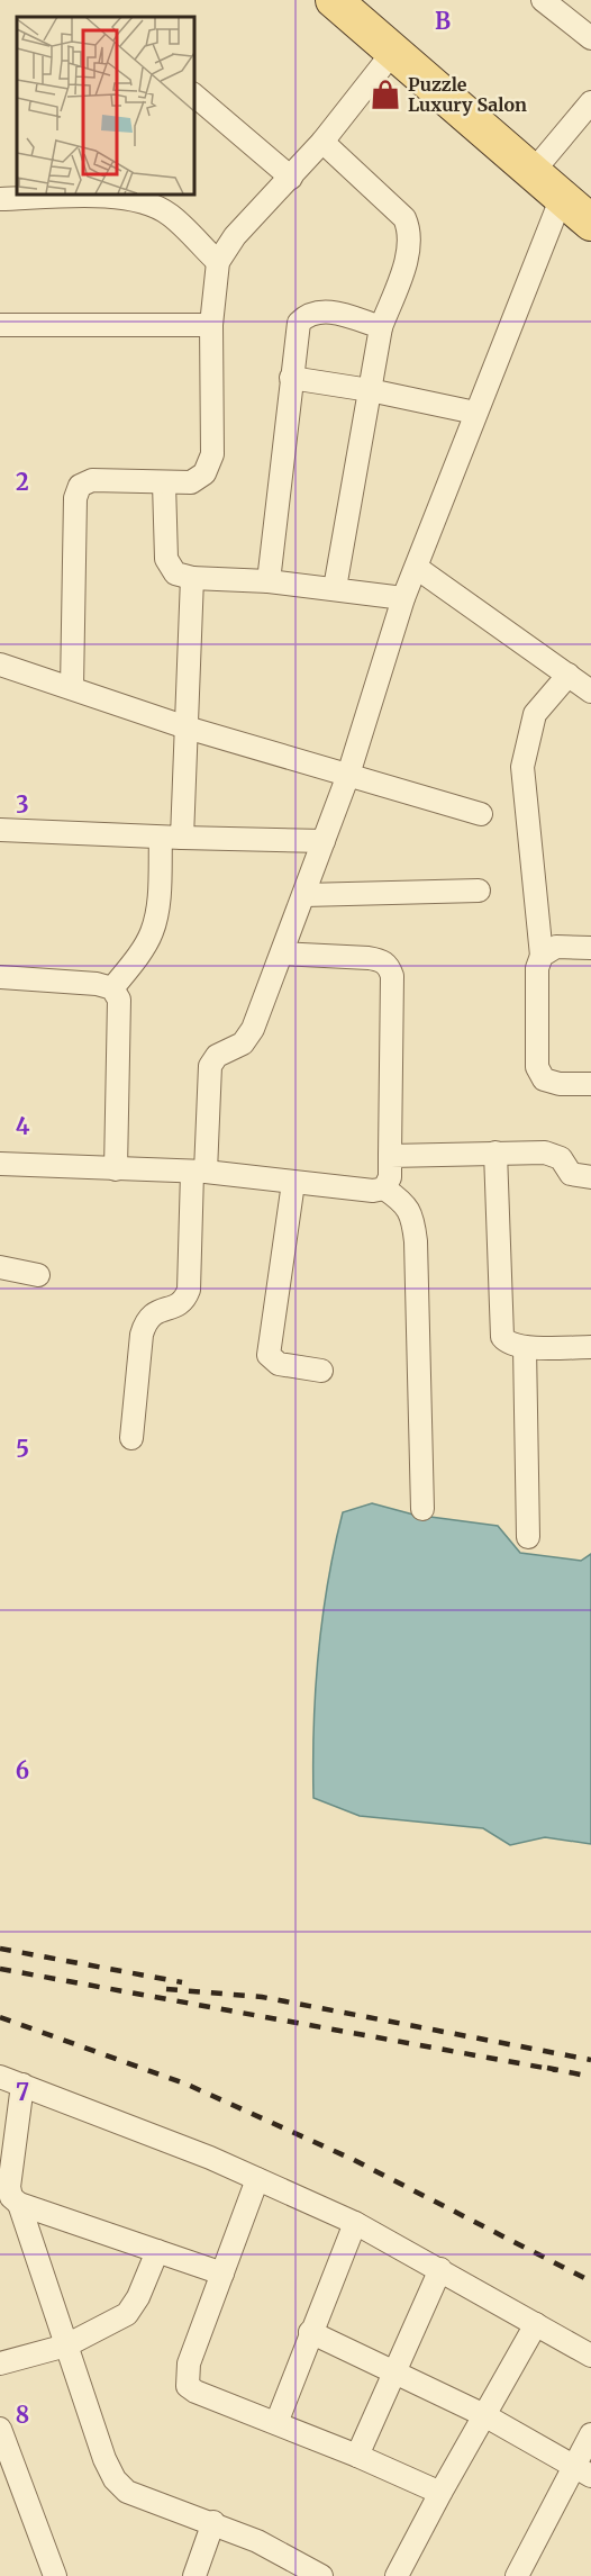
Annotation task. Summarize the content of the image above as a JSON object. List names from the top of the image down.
{
  "places": {
    "shop": ["Puzzle Luxury Salon"]
  },
  "grid": {
    "columns": ["B"],
    "rows": [
      "2",
      "3",
      "4",
      "5",
      "6",
      "7",
      "8"
    ]
  }
}
